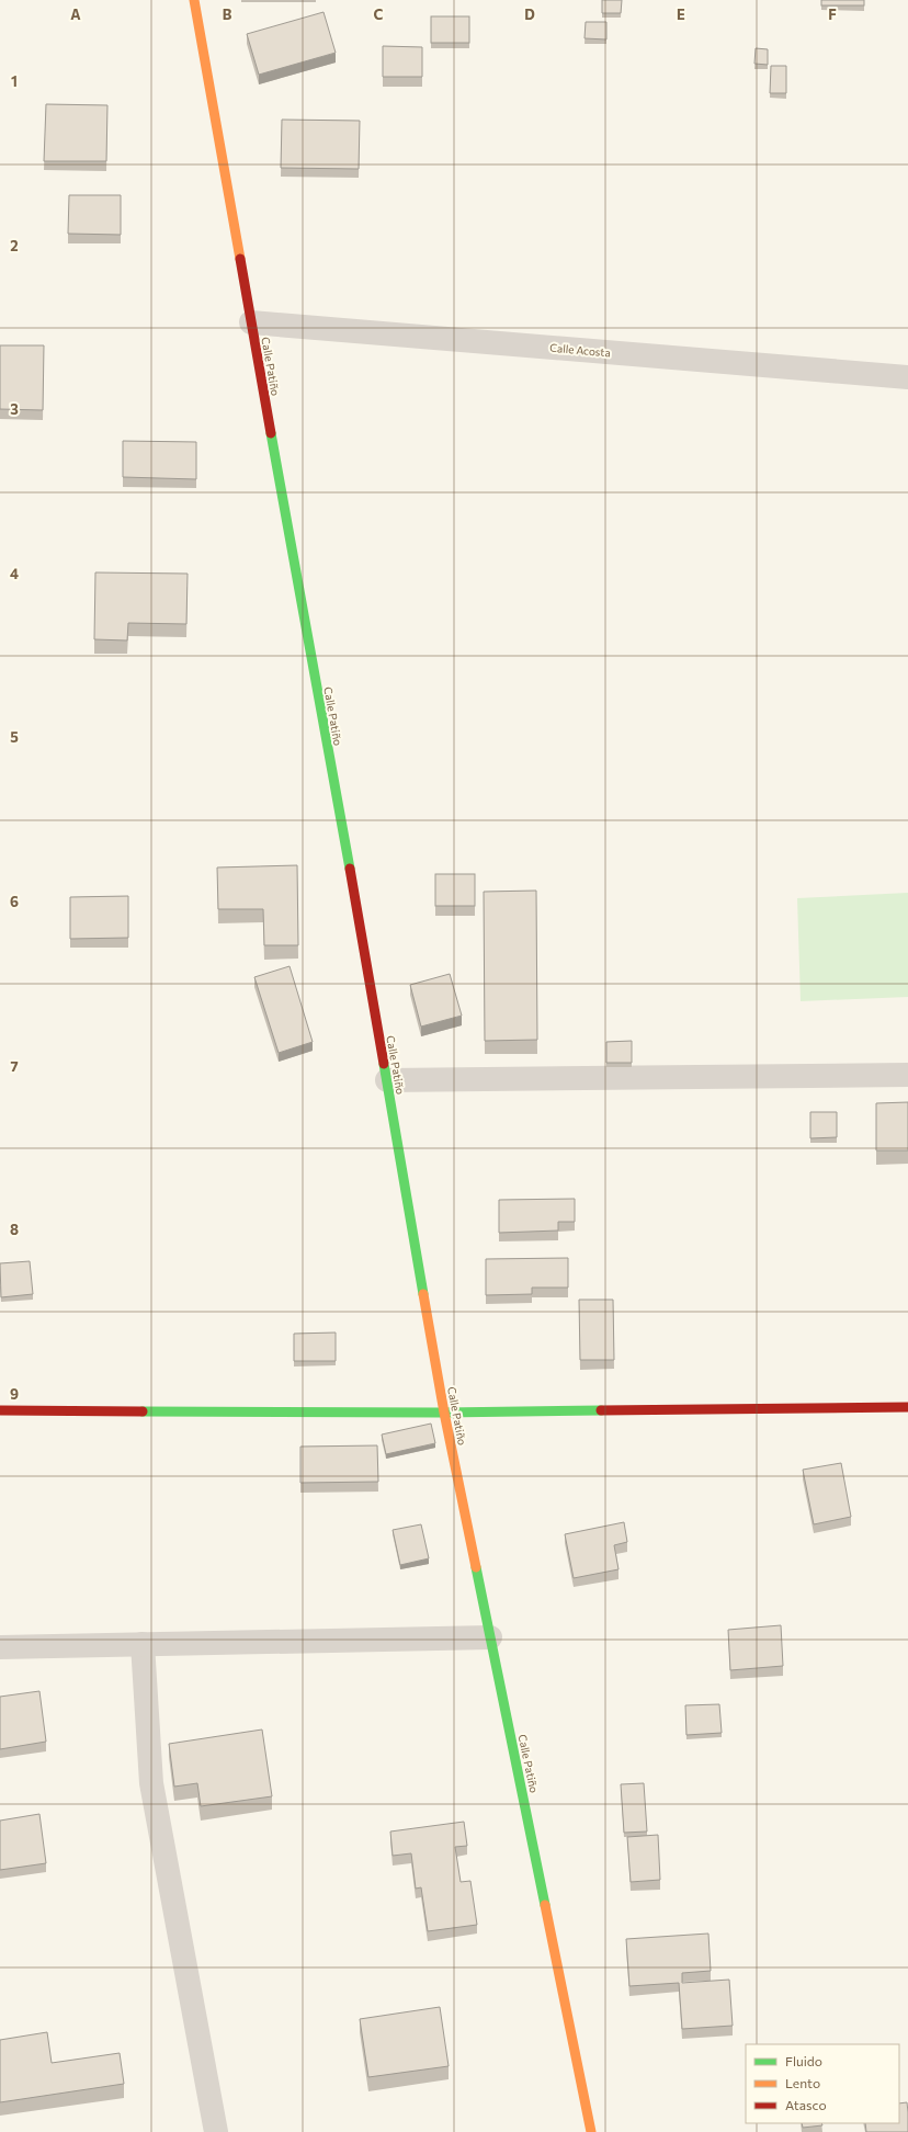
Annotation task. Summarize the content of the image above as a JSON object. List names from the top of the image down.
{
  "streets": {
    "main road": ["Calle Patiño"],
    "street": ["Calle Acosta"]
  },
  "crossings": [
    ["Calle Acosta", "Calle Patiño"]
  ],
  "legend": ["Fluido", "Lento", "Atasco"],
  "grid": {
    "columns": [
      "A",
      "B",
      "C",
      "D",
      "E",
      "F"
    ],
    "rows": [
      "1",
      "2",
      "3",
      "4",
      "5",
      "6",
      "7",
      "8",
      "9"
    ]
  }
}
